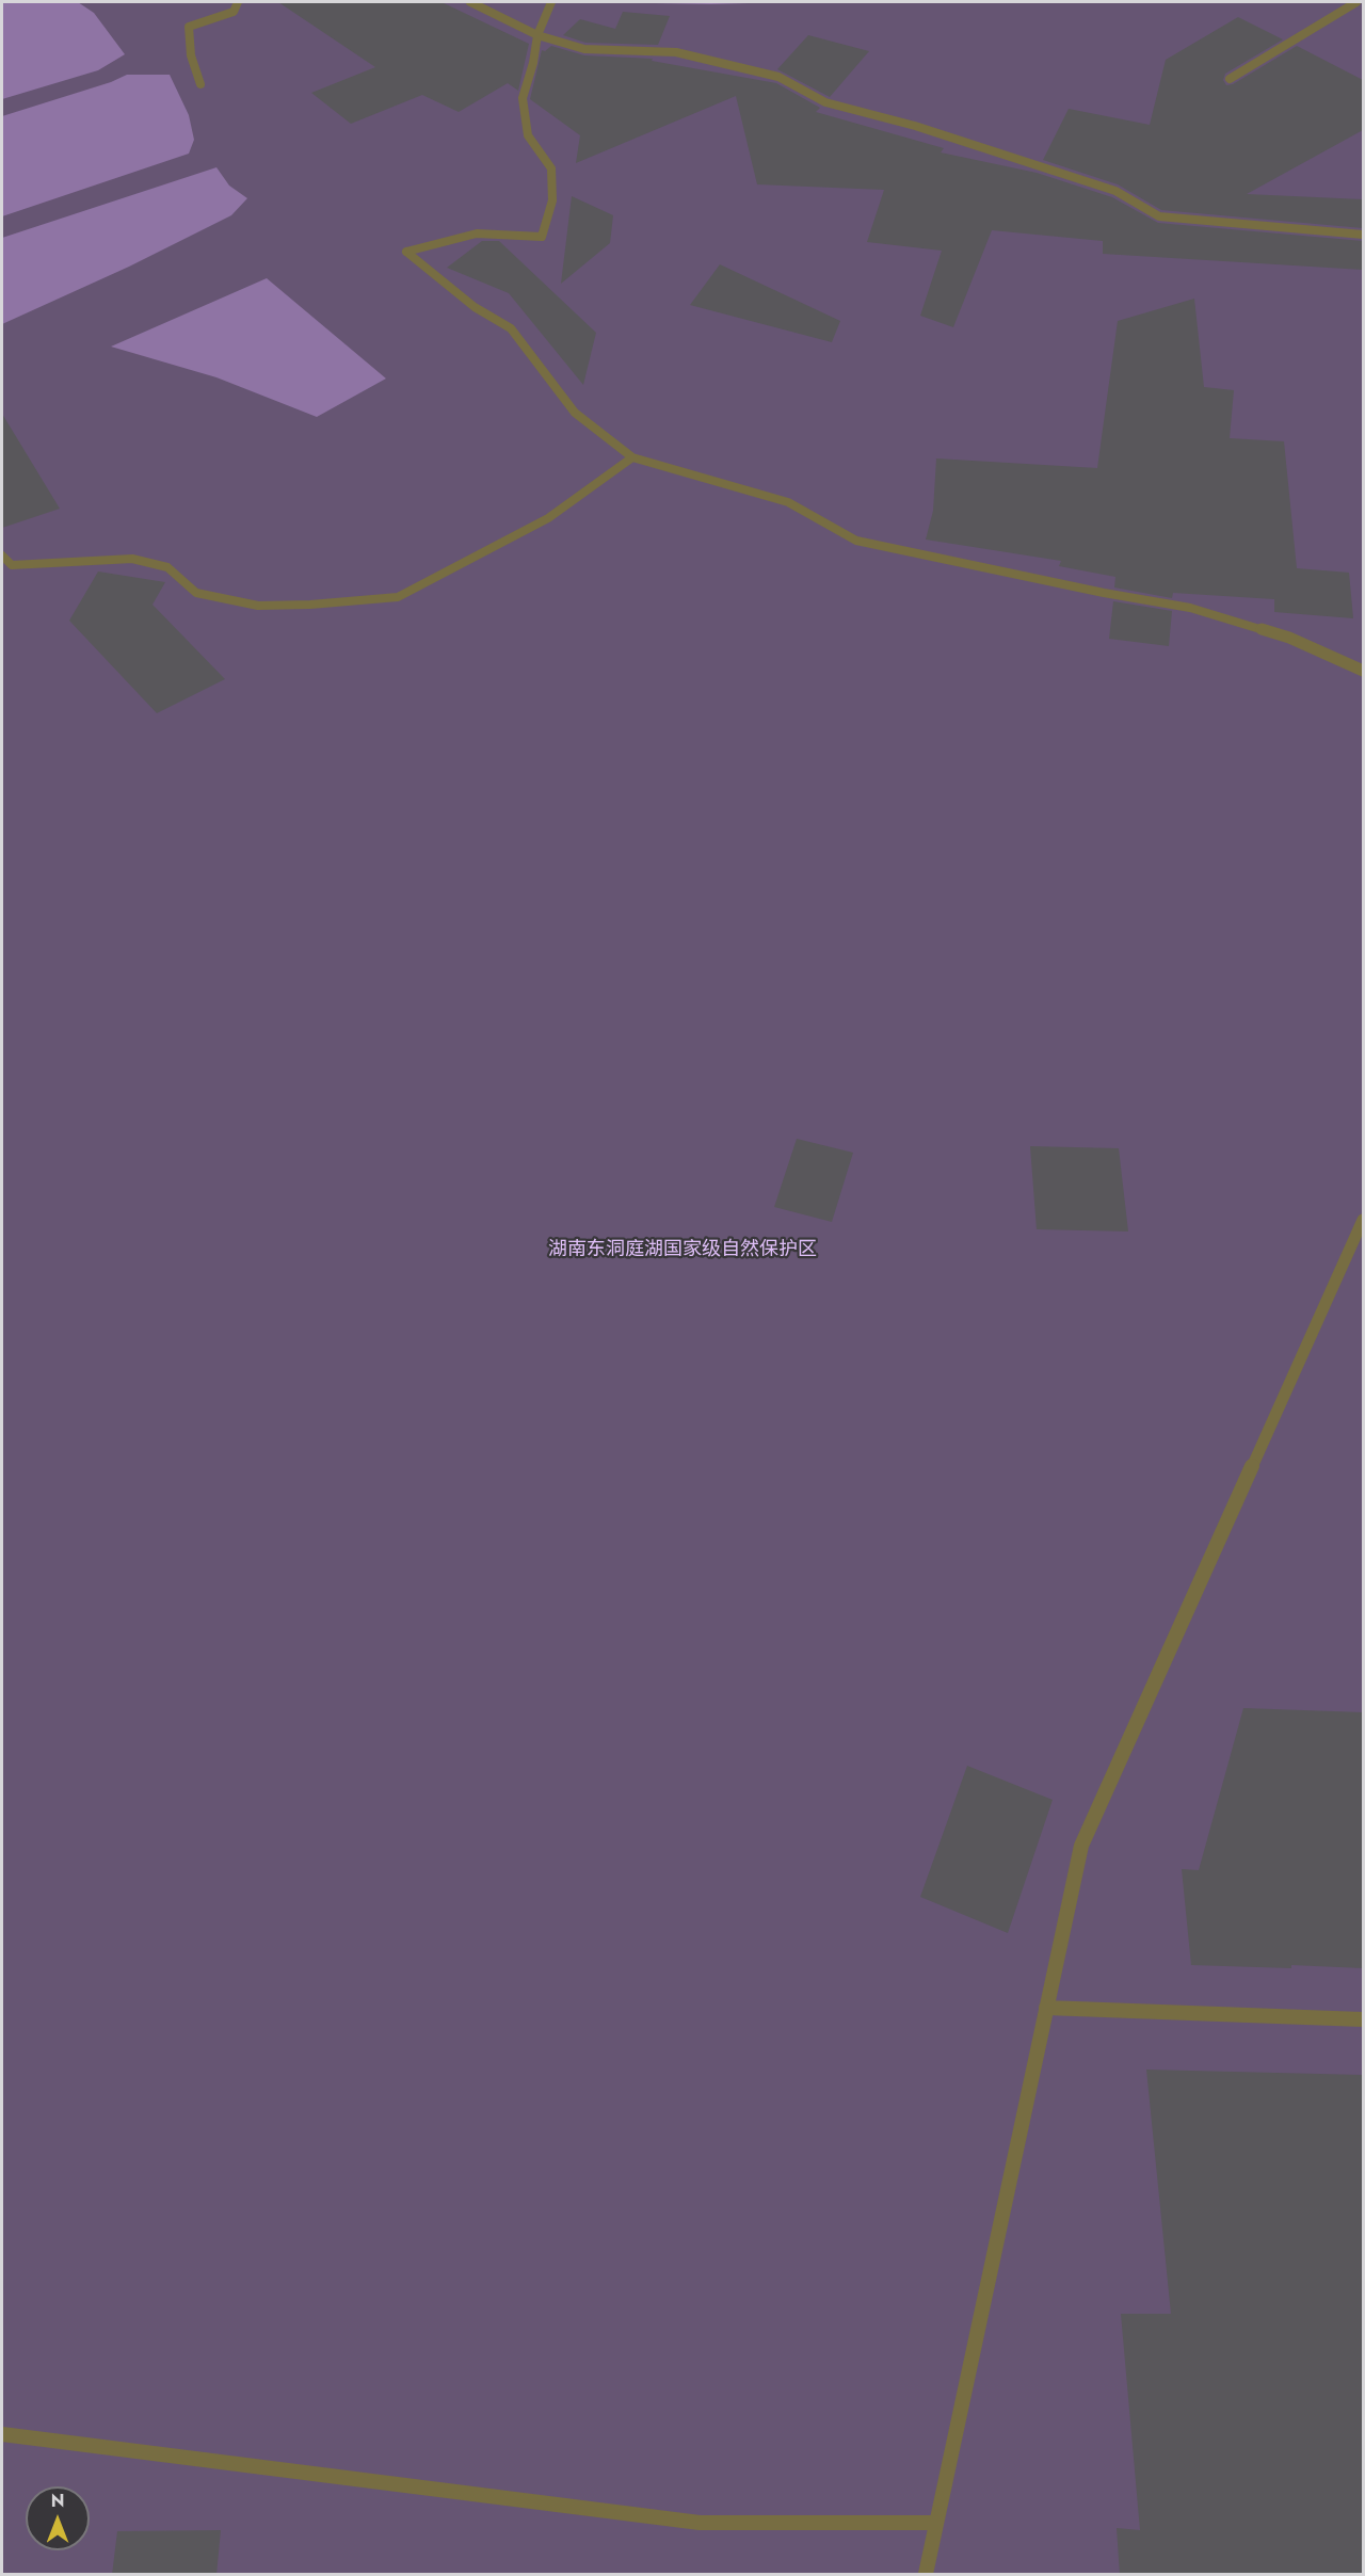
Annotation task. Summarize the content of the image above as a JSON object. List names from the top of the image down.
{
  "parks": ["湖南东洞庭湖国家级自然保护区"],
  "north": "top"
}
